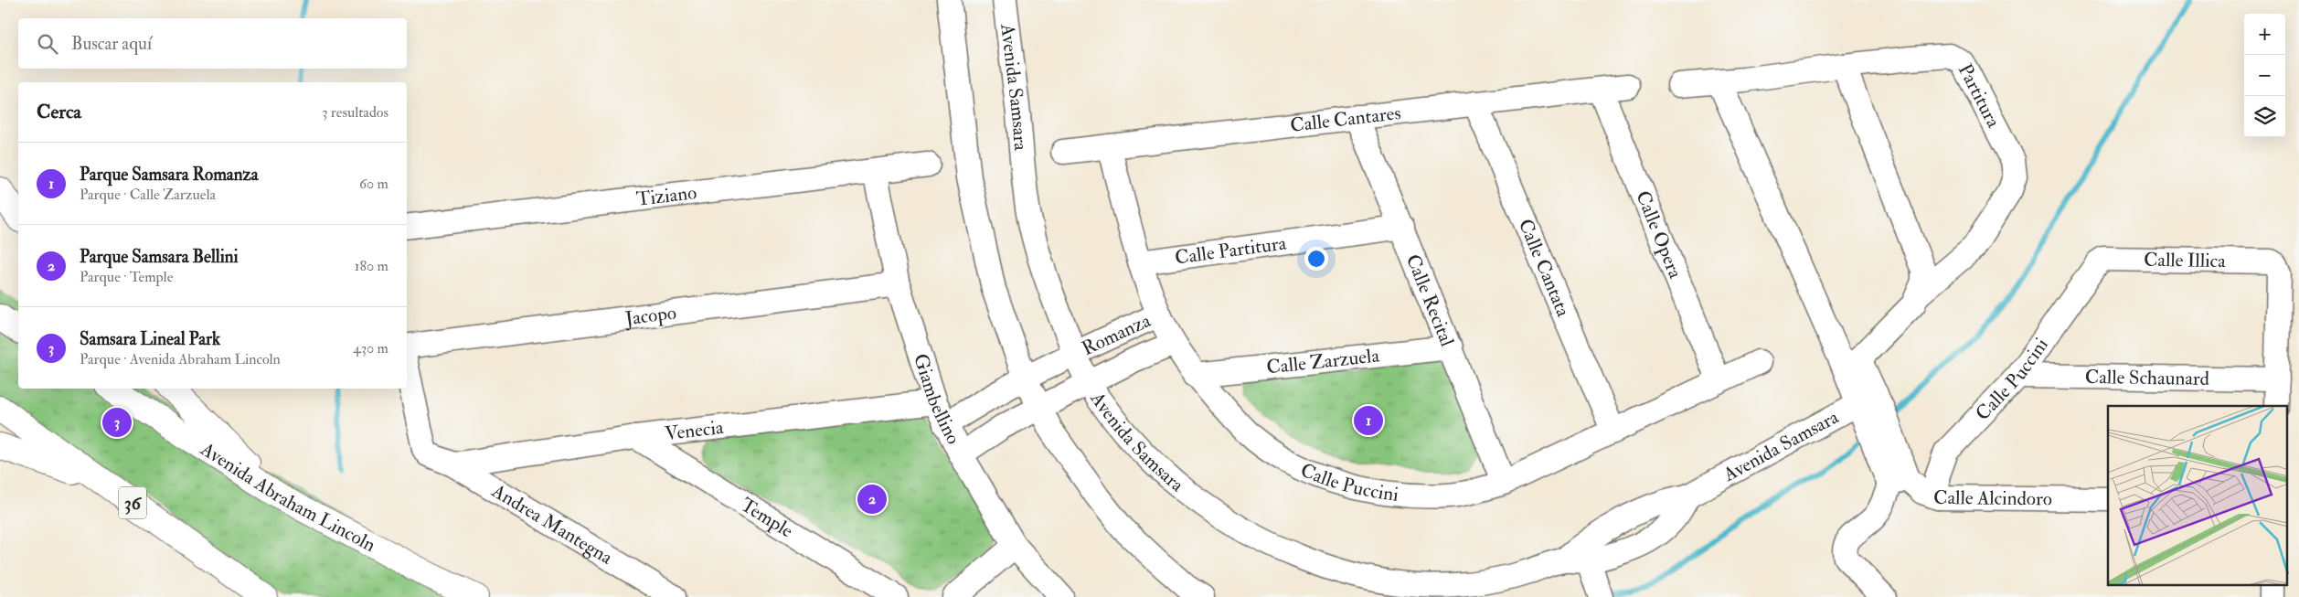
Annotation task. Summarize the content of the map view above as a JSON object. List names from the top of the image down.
{
  "streets": {
    "main road": ["Avenida Abraham Lincoln", "36"],
    "street": [
      "Avenida Samsara",
      "Partitura",
      "Calle Cantares",
      "Tiziano",
      "Calle Opera",
      "Calle Partitura",
      "Calle Illica",
      "Calle Cantata",
      "Calle Recital",
      "Jacopo",
      "Romanza",
      "Calle Zarzuela",
      "Calle Schaunard",
      "Calle Puccini",
      "Giambellino",
      "Venecia",
      "Calle Alcindoro",
      "Temple",
      "Andrea Mantegna"
    ]
  },
  "crossings": [
    ["Avenida Samsara", "Romanza"],
    ["Calle Cantares", "Calle Opera"],
    ["Calle Cantares", "Calle Cantata"],
    ["Calle Cantares", "Calle Recital"],
    ["Calle Cantares", "Calle Puccini"],
    ["Tiziano", "Giambellino"],
    ["Calle Opera", "Calle Puccini"],
    ["Calle Partitura", "Calle Recital"],
    ["Calle Partitura", "Calle Puccini"],
    ["Calle Illica", "Calle Schaunard"],
    ["Calle Illica", "Calle Puccini"],
    ["Calle Cantata", "Calle Puccini"],
    ["Calle Recital", "Calle Zarzuela"],
    ["Calle Recital", "Calle Puccini"],
    ["Jacopo", "Giambellino"],
    ["Romanza", "Calle Puccini"],
    ["Romanza", "Giambellino"],
    ["Calle Zarzuela", "Calle Puccini"],
    ["Calle Schaunard", "Calle Puccini"],
    ["Calle Puccini", "Calle Alcindoro"],
    ["Giambellino", "Venecia"],
    ["Venecia", "Temple"],
    ["Venecia", "Andrea Mantegna"]
  ],
  "page": {
    "map_buttons": ["+", "−"],
    "search": "Buscar aquí",
    "heading": ["Cerca", "3 resultados"],
    "list": [
      {
        "mark": "1",
        "name": "Parque Samsara Romanza",
        "note": "Parque · Calle Zarzuela",
        "value": "60 m"
      },
      {
        "mark": "2",
        "name": "Parque Samsara Bellini",
        "note": "Parque · Temple",
        "value": "180 m"
      },
      {
        "mark": "3",
        "name": "Samsara Lineal Park",
        "note": "Parque · Avenida Abraham Lincoln",
        "value": "430 m"
      }
    ],
    "pins": ["1", "3", "2"]
  }
}
